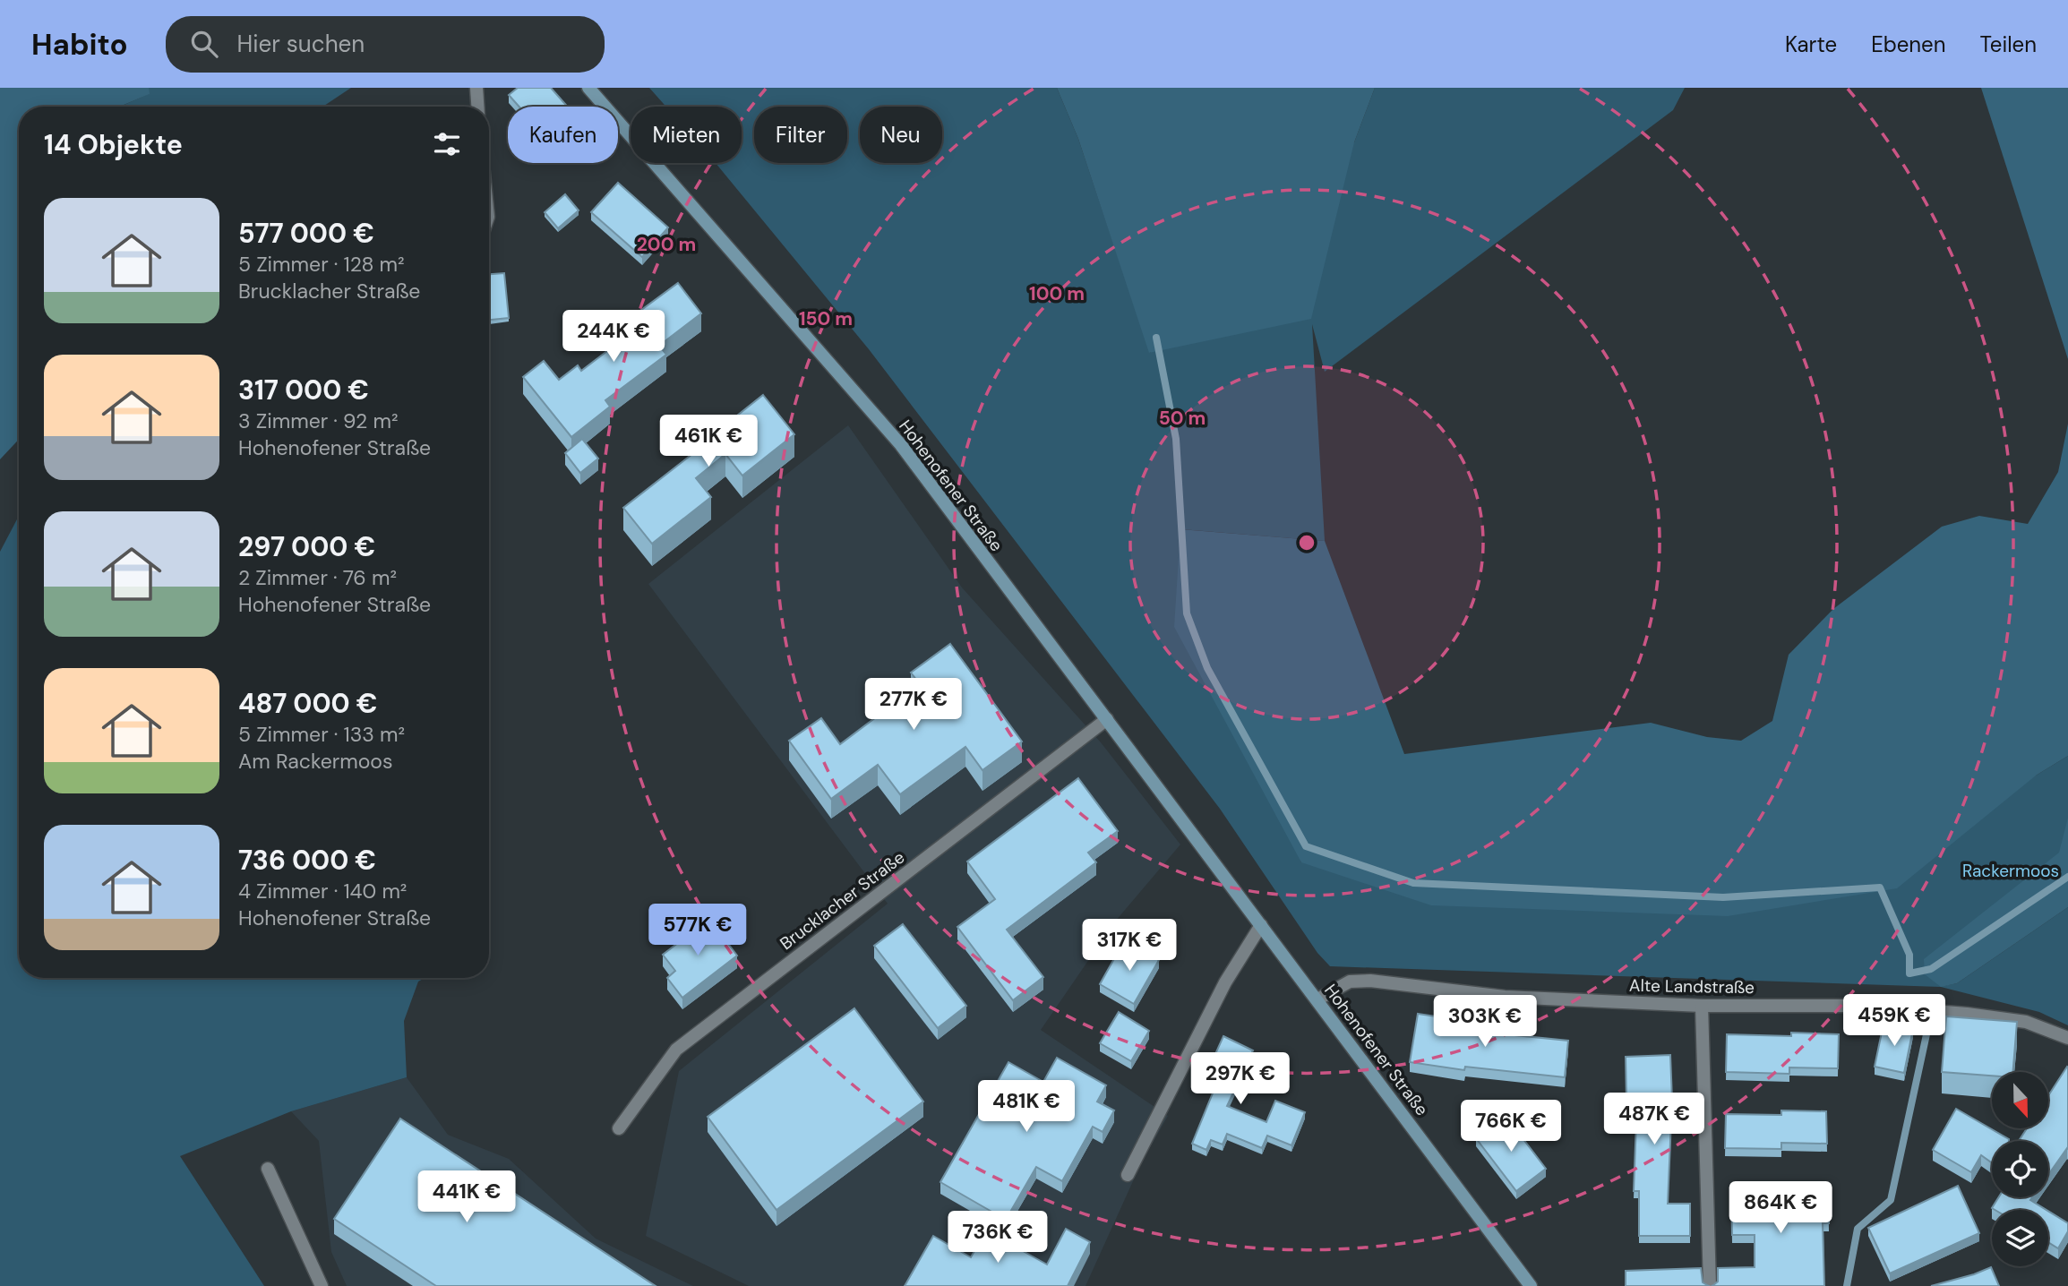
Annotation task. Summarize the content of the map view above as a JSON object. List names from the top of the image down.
{
  "streets": {
    "main road": ["Hohenofener Straße"],
    "street": ["Brucklacher Straße", "Alte Landstraße"]
  },
  "crossings": [
    ["Hohenofener Straße", "Brucklacher Straße"],
    ["Hohenofener Straße", "Alte Landstraße"]
  ],
  "parks": ["Rackermoos"],
  "north": "bottom",
  "page": {
    "header": "Habito",
    "search": "Hier suchen",
    "nav": ["Karte", "Ebenen", "Teilen"],
    "chip": [
      "Kaufen",
      "Mieten",
      "Filter",
      "Neu"
    ],
    "heading": "14 Objekte",
    "list": [
      {
        "name": "577 000 €",
        "note": "5 Zimmer · 128 m² · Brucklacher Straße"
      },
      {
        "name": "317 000 €",
        "note": "3 Zimmer · 92 m² · Hohenofener Straße"
      },
      {
        "name": "297 000 €",
        "note": "2 Zimmer · 76 m² · Hohenofener Straße"
      },
      {
        "name": "487 000 €",
        "note": "5 Zimmer · 133 m² · Am Rackermoos"
      },
      {
        "name": "736 000 €",
        "note": "4 Zimmer · 140 m² · Hohenofener Straße"
      }
    ],
    "price": [
      "244K €",
      "461K €",
      "277K €",
      "577K €",
      "317K €",
      "459K €",
      "303K €",
      "297K €",
      "481K €",
      "487K €",
      "766K €",
      "441K €",
      "864K €",
      "736K €"
    ]
  },
  "rings": [
    "200 m",
    "100 m",
    "150 m",
    "50 m"
  ]
}
